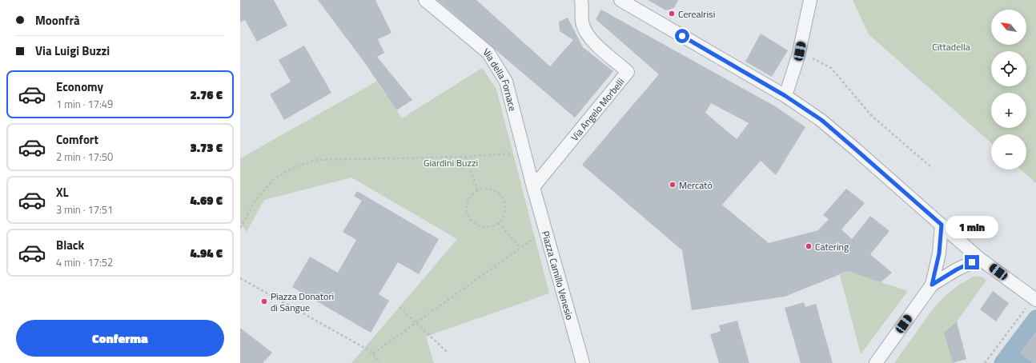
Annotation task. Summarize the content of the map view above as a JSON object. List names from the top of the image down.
{
  "streets": {
    "street": ["Via della Fornace", "Via Angelo Morbelli", "Piazza Camillo Venesio"]
  },
  "crossings": [
    ["Via della Fornace", "Via Angelo Morbelli"],
    ["Via della Fornace", "Piazza Camillo Venesio"],
    ["Via Angelo Morbelli", "Piazza Camillo Venesio"]
  ],
  "parks": ["Cittadella", "Giardini Buzzi"],
  "places": [
    "Cerealrisi",
    "Mercatò",
    "Catering",
    "Piazza Donatori di Sangue"
  ],
  "north": "top left",
  "page": {
    "banner": ["Moonfrà", "Via Luigi Buzzi"],
    "map_buttons": ["+", "−"],
    "list": [
      {
        "name": "Economy",
        "note": "1 min · 17:49",
        "value": "2.76 €"
      },
      {
        "name": "Comfort",
        "note": "2 min · 17:50",
        "value": "3.73 €"
      },
      {
        "name": "XL",
        "note": "3 min · 17:51",
        "value": "4.69 €"
      },
      {
        "name": "Black",
        "note": "4 min · 17:52",
        "value": "4.94 €"
      }
    ],
    "bubble": "1 min",
    "buttons": "Conferma"
  }
}
